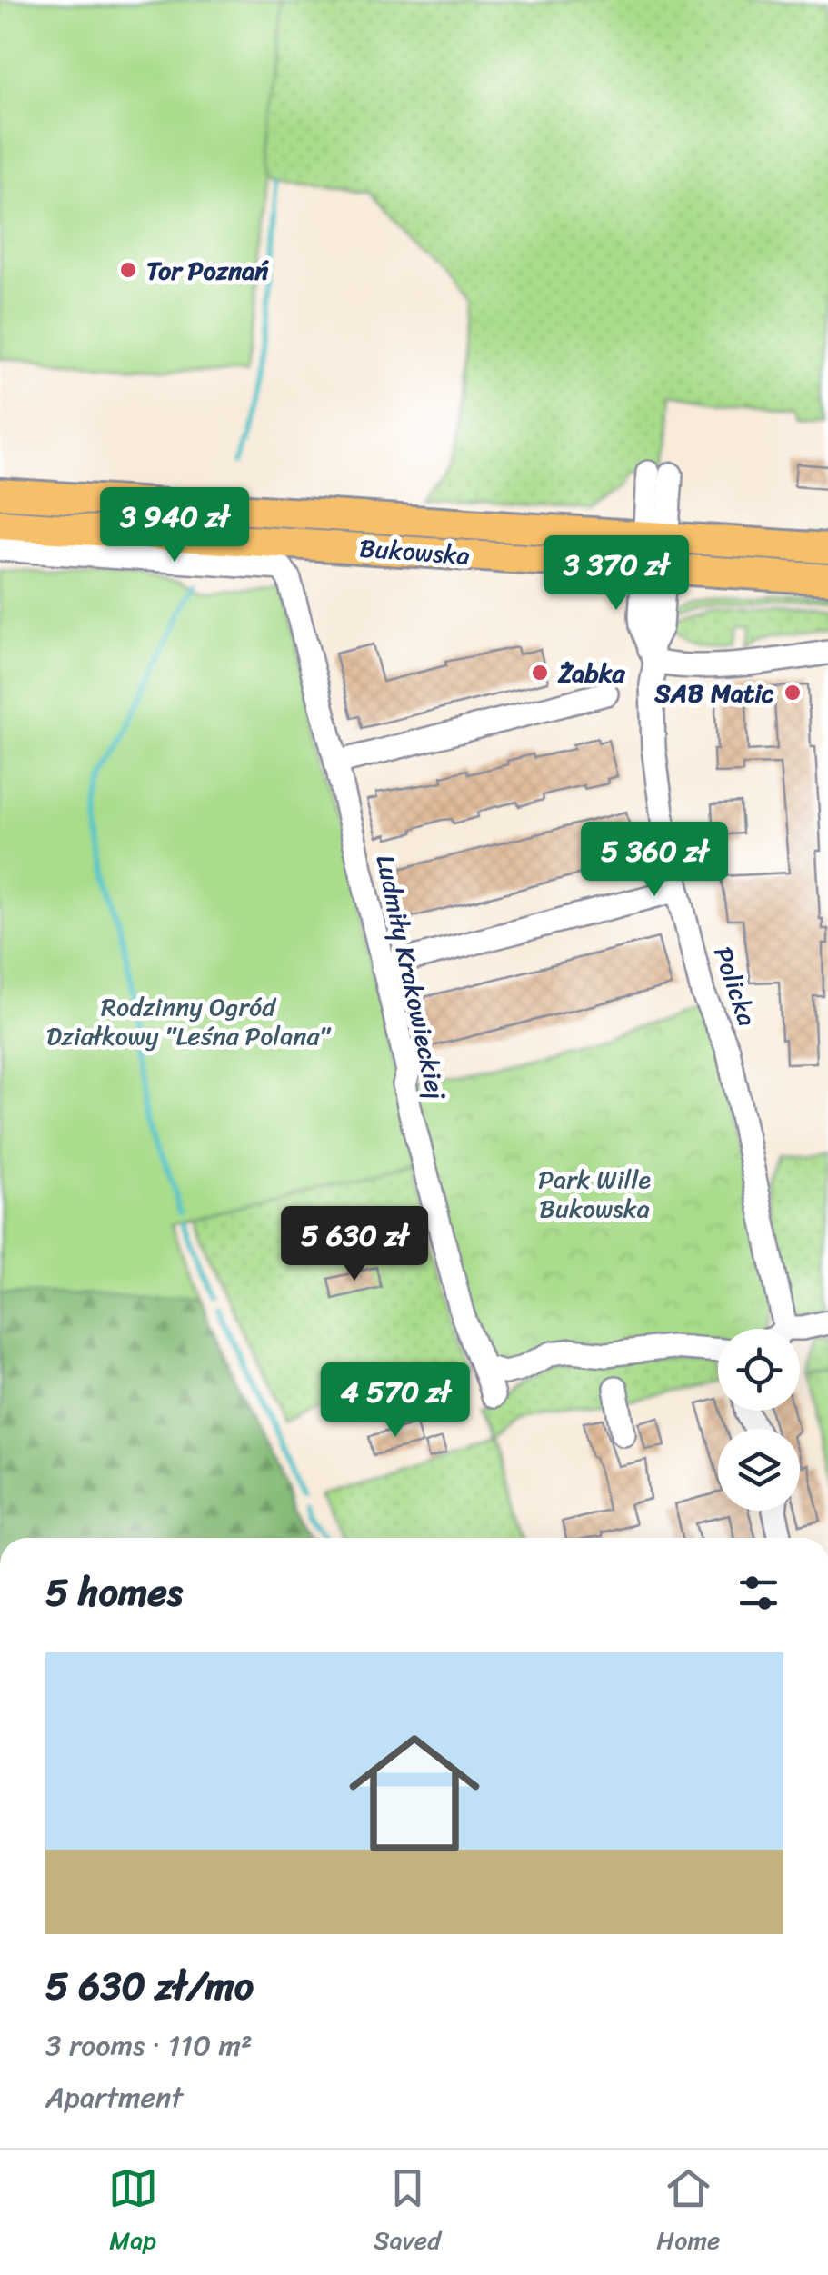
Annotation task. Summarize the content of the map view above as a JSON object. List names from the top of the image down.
{
  "streets": {
    "main road": ["Bukowska"],
    "street": ["Ludmiły Krakowieckiej", "Policka"]
  },
  "crossings": [
    ["Bukowska", "Policka"]
  ],
  "parks": ["Rodzinny Ogród Działkowy \"Leśna Polana\"", "Park Wille Bukowska"],
  "places": ["Tor Poznań", "Żabka", "SAB Matic"],
  "page": {
    "price": [
      "3 940 zł",
      "3 370 zł",
      "5 360 zł",
      "5 630 zł",
      "4 570 zł"
    ],
    "heading": "5 homes",
    "list": [
      {
        "name": "5 630 zł/mo",
        "note": "3 rooms · 110 m² · Apartment"
      }
    ],
    "tabs": ["Map", "Saved", "Home"]
  }
}
